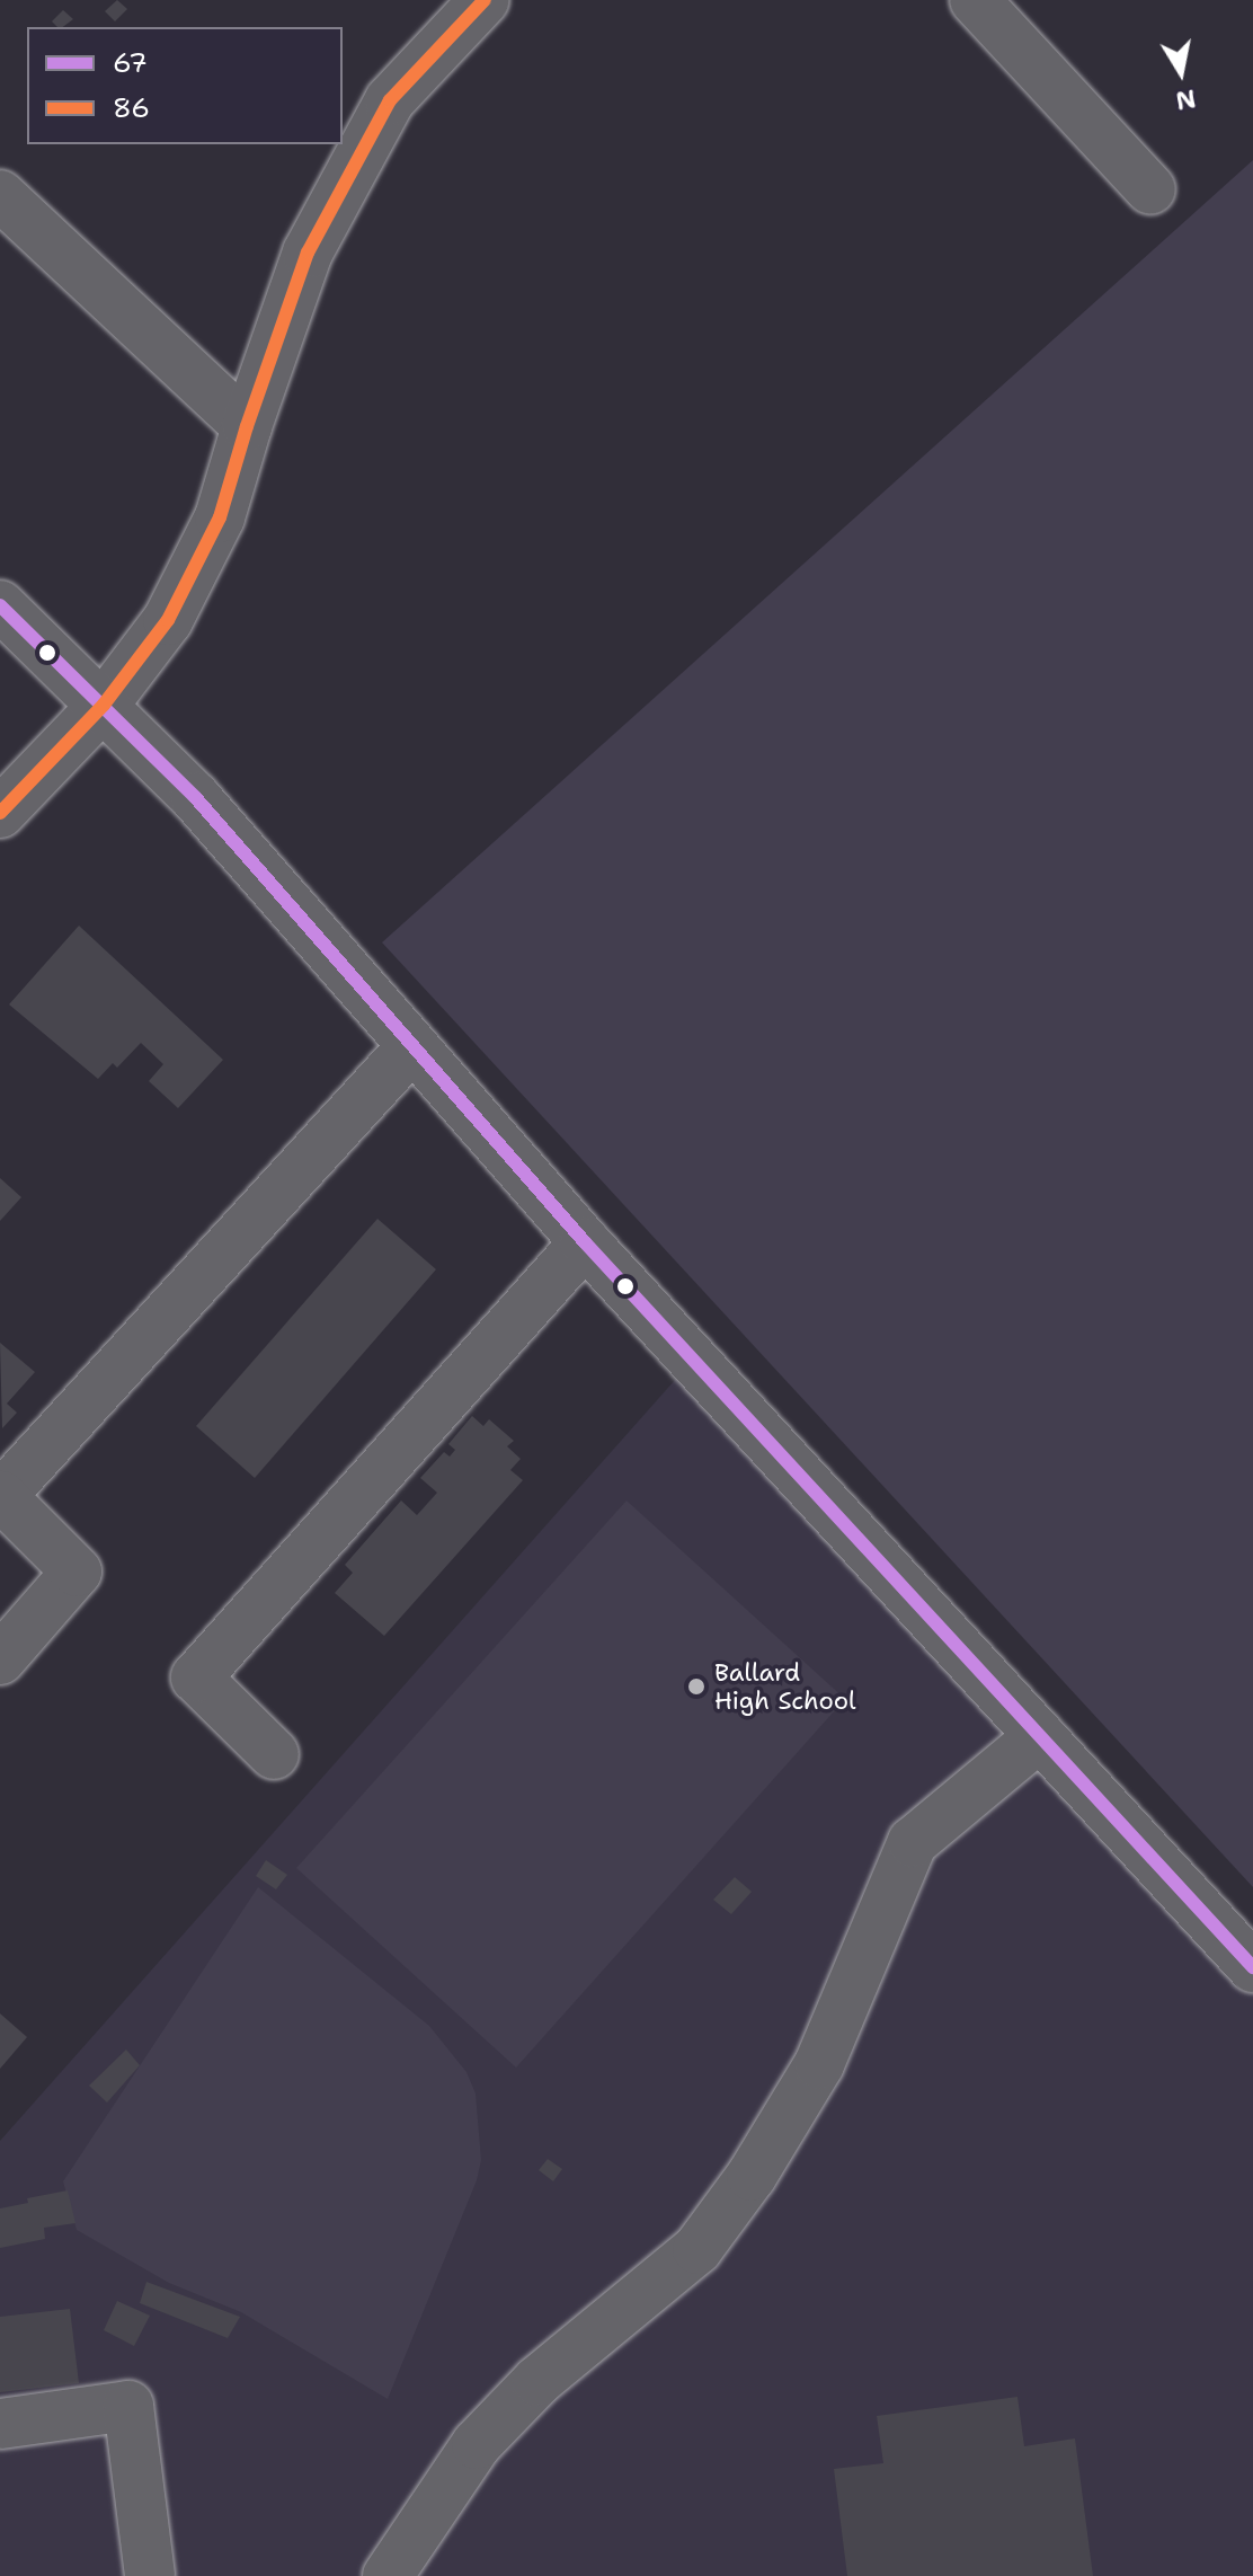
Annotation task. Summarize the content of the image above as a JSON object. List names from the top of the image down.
{
  "places": ["Ballard High School"],
  "lines": ["transit line 86", "transit line 67"],
  "legend": ["67", "86"],
  "north": "bottom"
}
